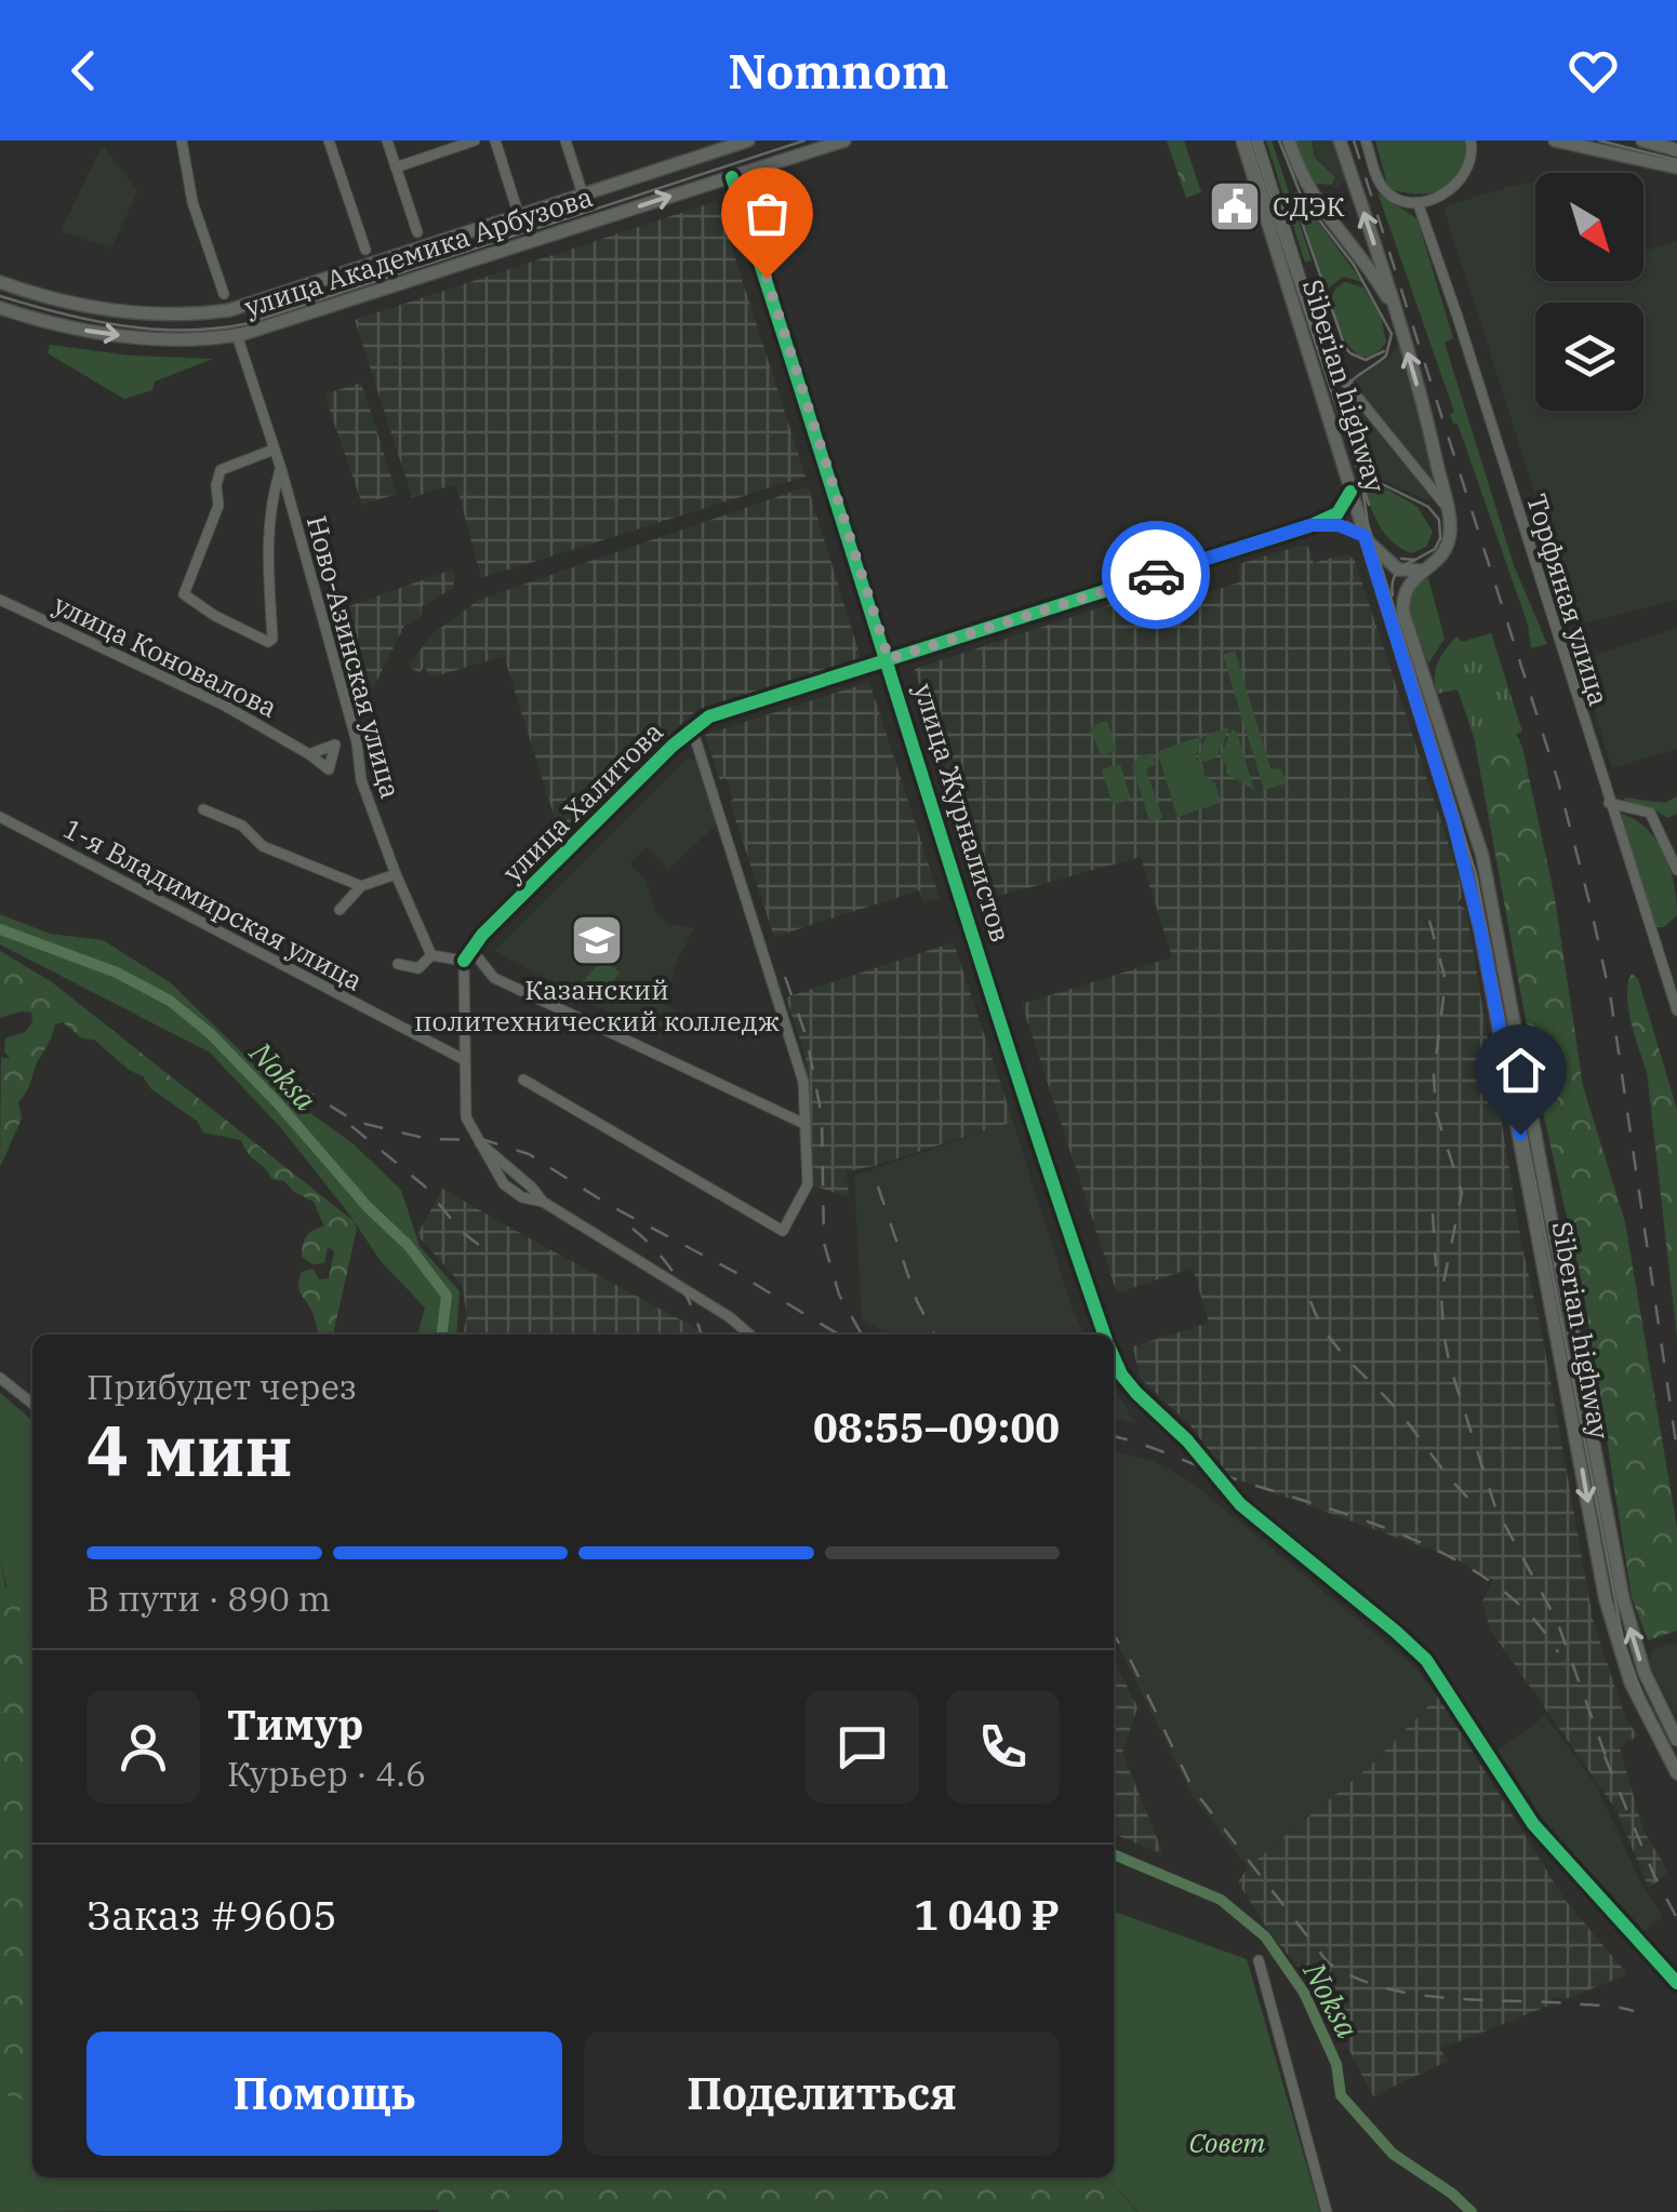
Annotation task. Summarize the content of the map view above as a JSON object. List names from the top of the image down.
{
  "streets": {
    "main road": ["улица Академика Арбузова", "Siberian highway"],
    "street": [
      "Торфяная улица",
      "улица Коновалова",
      "Ново-Азинская улица",
      "улица Халитова",
      "улица Журналистов",
      "1-я Владимирская улица"
    ]
  },
  "crossings": [
    ["улица Академика Арбузова", "Ново-Азинская улица"],
    ["улица Академика Арбузова", "улица Журналистов"],
    ["улица Халитова", "улица Журналистов"]
  ],
  "water": ["Noksa"],
  "parks": ["Совет"],
  "places": {
    "public building": ["СДЭК"],
    "school or university": ["Казанский политехнический колледж"]
  },
  "north": "bottom right",
  "page": {
    "header": "Nomnom",
    "heading": ["4 мин", "Прибудет через", "08:55–09:00"],
    "panel": [
      "Тимур",
      "Курьер · 4.6",
      "Заказ #9605",
      "1 040 ₽"
    ],
    "bar": "В пути · 890 m",
    "buttons": ["Помощь", "Поделиться"]
  }
}
